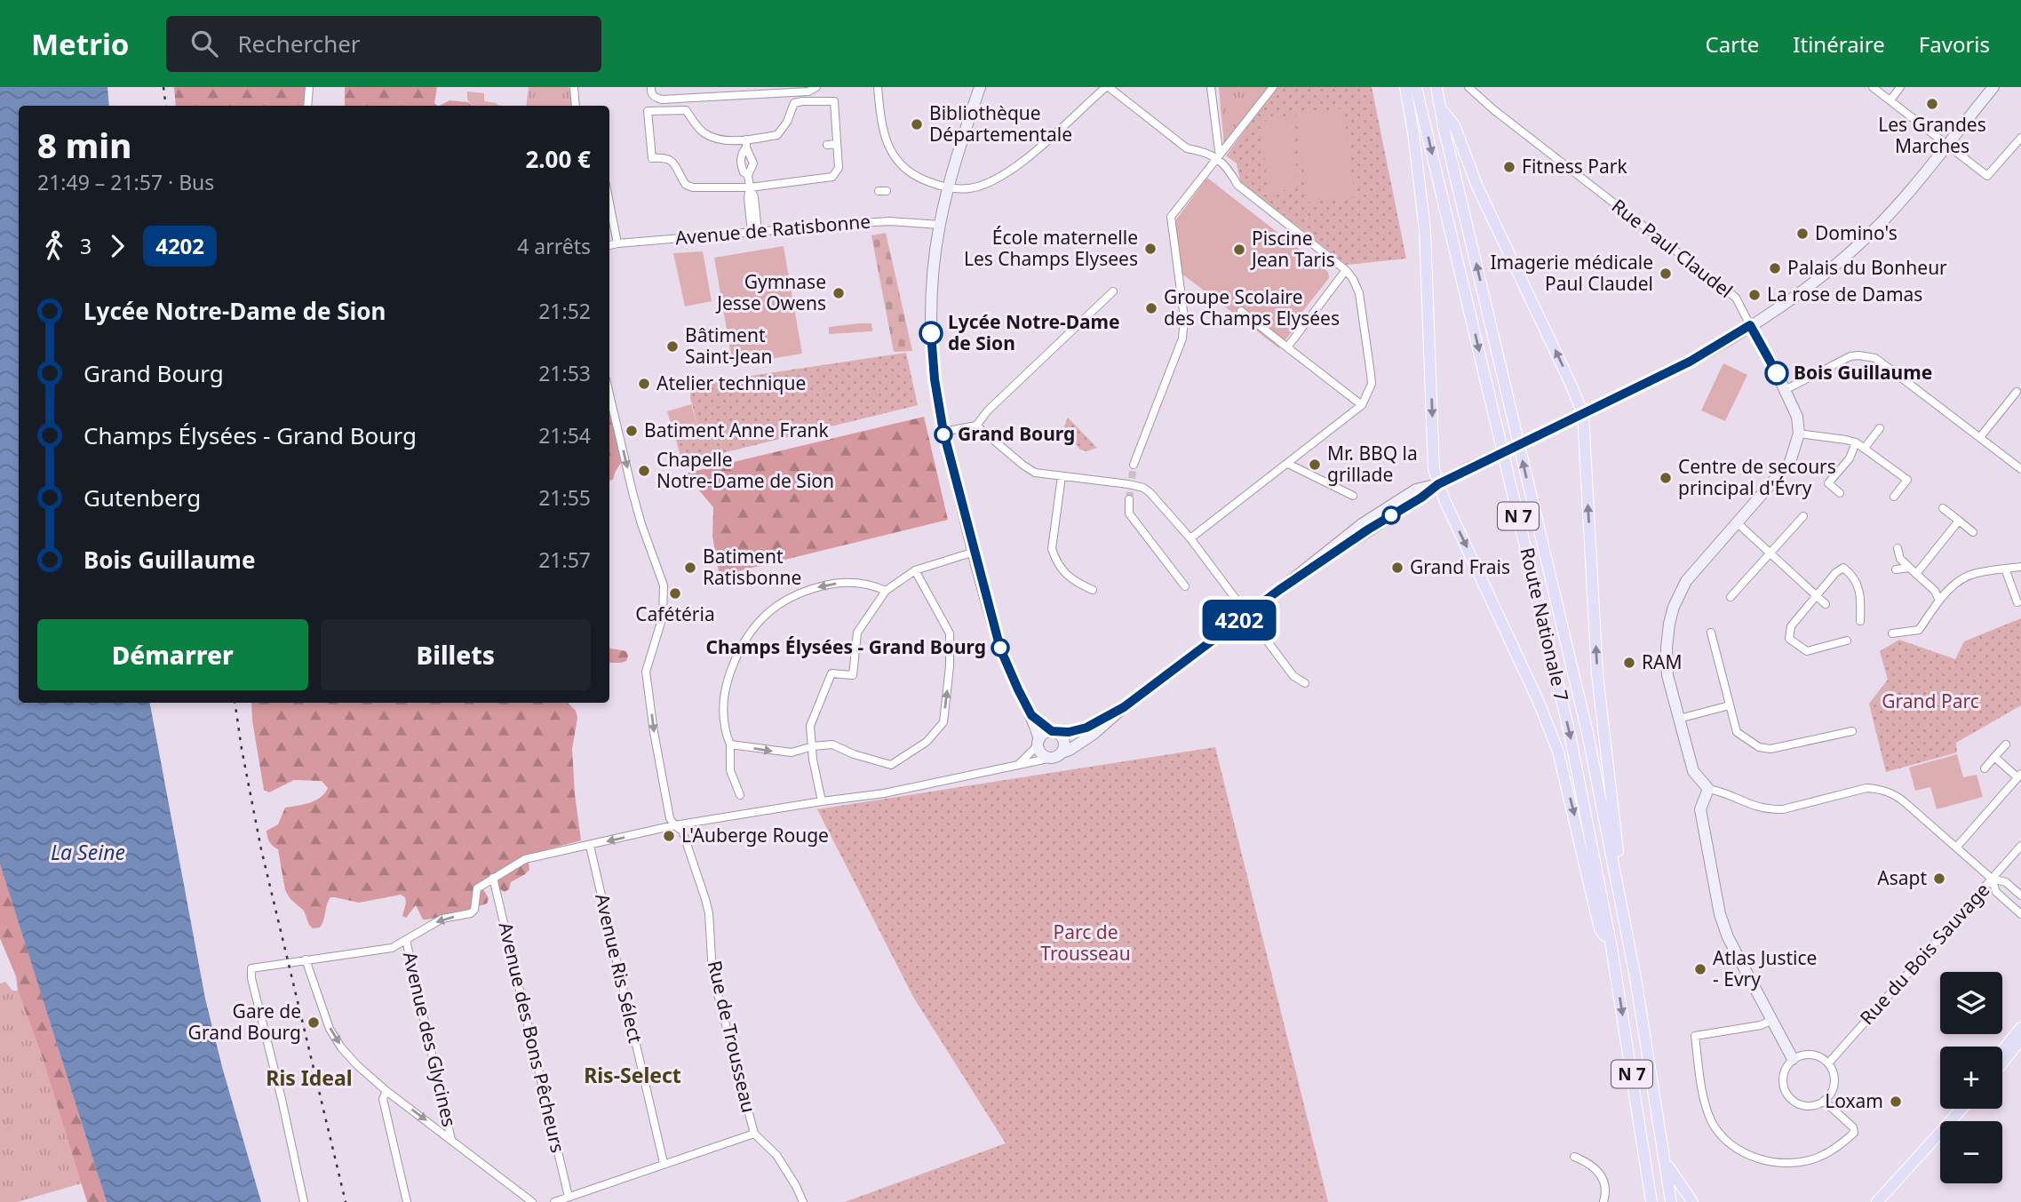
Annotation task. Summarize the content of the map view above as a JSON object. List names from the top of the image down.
{
  "streets": {
    "main road": ["N 7", "Route Nationale 7"],
    "street": [
      "Avenue de Ratisbonne",
      "Rue Paul Claudel",
      "Rue du Bois Sauvage",
      "Avenue Ris Sélect",
      "Rue de Trousseau",
      "Avenue des Bons Pêcheurs",
      "Avenue des Glycines"
    ]
  },
  "crossings": [
    ["N 7", "Route Nationale 7"]
  ],
  "one_way": ["Rue de Trousseau"],
  "districts": ["Ris-Select", "Ris Ideal"],
  "water": ["La Seine"],
  "parks": ["Grand Parc", "Parc de Trousseau"],
  "places": [
    "Les Grandes Marches",
    "Bibliothèque Départementale",
    "Fitness Park",
    "Domino's",
    "École maternelle Les Champs Elysees",
    "Piscine Jean Taris",
    "Palais du Bonheur",
    "Imagerie médicale Paul Claudel",
    "Gymnase Jesse Owens",
    "La rose de Damas",
    "Groupe Scolaire des Champs Elysées",
    "Lycée Notre-Dame de Sion",
    "Bâtiment Saint-Jean",
    "Bois Guillaume",
    "Atelier technique",
    "Batiment Anne Frank",
    "Grand Bourg",
    "Mr. BBQ la grillade",
    "Chapelle Notre-Dame de Sion",
    "Centre de secours principal d'Évry",
    "Batiment Ratisbonne",
    "Grand Frais",
    "Cafétéria",
    "Champs Élysées - Grand Bourg",
    "RAM",
    "L'Auberge Rouge",
    "Asapt",
    "Atlas Justice - Evry",
    "Gare de Grand Bourg",
    "Loxam"
  ],
  "lines": ["bus line 4202"],
  "page": {
    "header": "Metrio",
    "search": "Rechercher",
    "nav": ["Carte", "Itinéraire", "Favoris"],
    "on_map": "4202",
    "heading": ["8 min", "21:49 – 21:57 · Bus", "2.00 €"],
    "legs": ["3", "4202", "4 arrêts"],
    "list": [
      {
        "name": "Lycée Notre-Dame de Sion",
        "value": "21:52"
      },
      {
        "name": "Grand Bourg",
        "value": "21:53"
      },
      {
        "name": "Champs Élysées - Grand Bourg",
        "value": "21:54"
      },
      {
        "name": "Gutenberg",
        "value": "21:55"
      },
      {
        "name": "Bois Guillaume",
        "value": "21:57"
      }
    ],
    "buttons": ["Démarrer", "Billets"],
    "map_buttons": ["+", "−"]
  }
}
